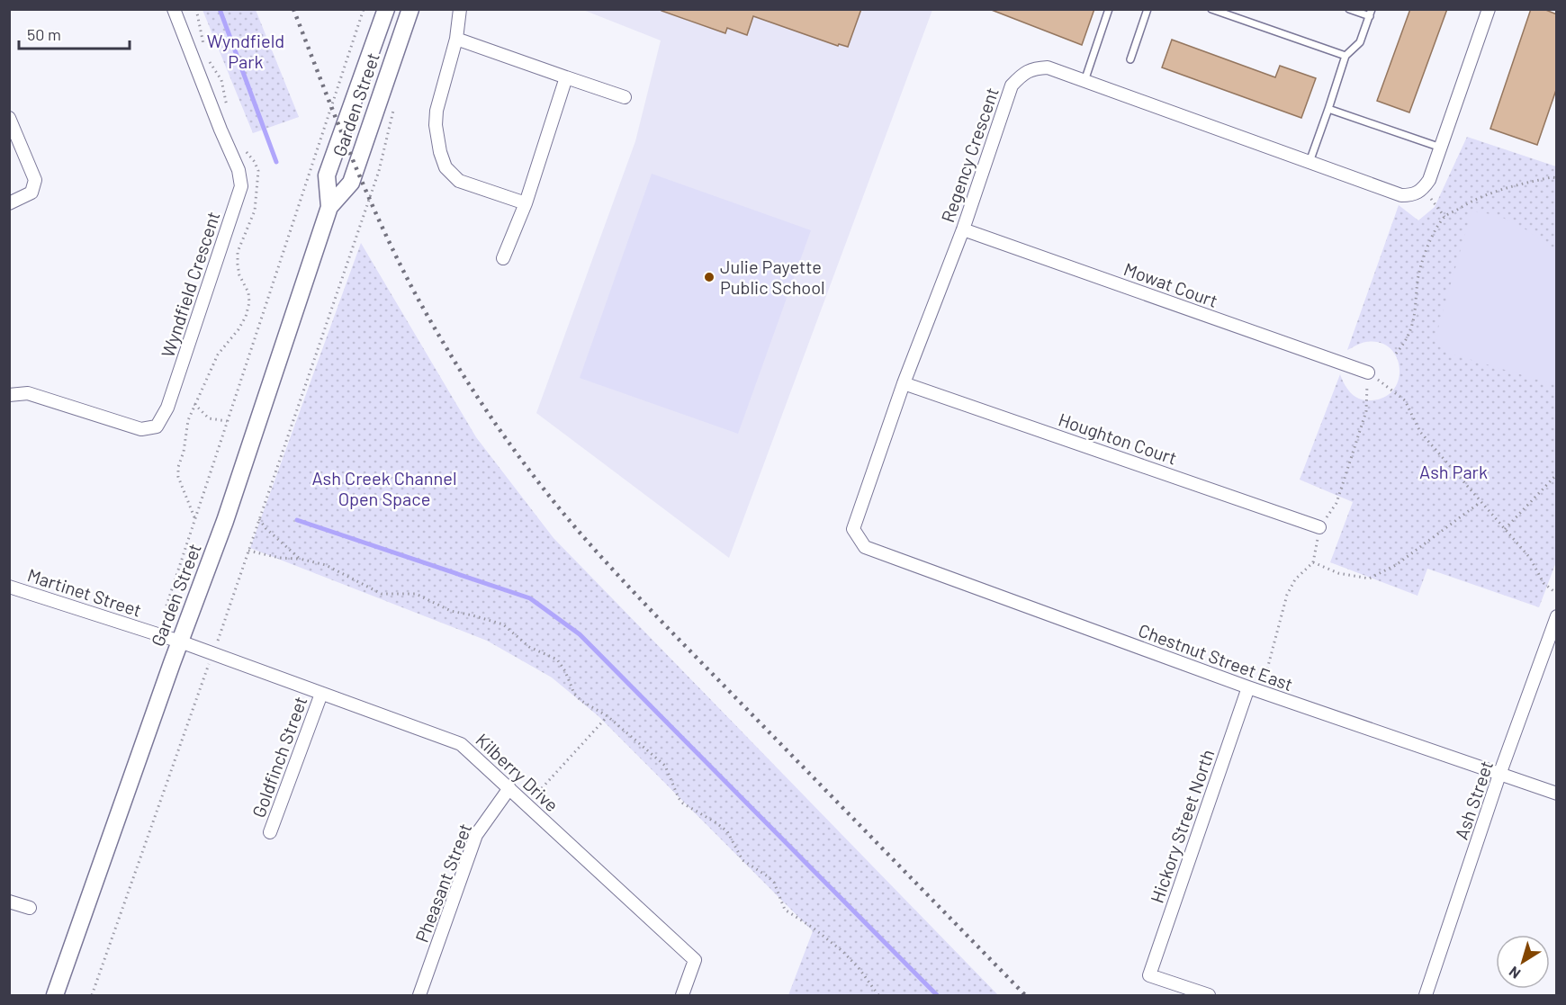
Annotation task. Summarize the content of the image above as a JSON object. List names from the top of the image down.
{
  "streets": {
    "street": [
      "Garden Street",
      "Regency Crescent",
      "Wyndfield Crescent",
      "Mowat Court",
      "Houghton Court",
      "Martinet Street",
      "Chestnut Street East",
      "Goldfinch Street",
      "Kilberry Drive",
      "Ash Street",
      "Hickory Street North",
      "Pheasant Street"
    ]
  },
  "crossings": [
    ["Garden Street", "Martinet Street"],
    ["Garden Street", "Kilberry Drive"],
    ["Regency Crescent", "Mowat Court"],
    ["Regency Crescent", "Houghton Court"],
    ["Regency Crescent", "Chestnut Street East"],
    ["Martinet Street", "Kilberry Drive"],
    ["Chestnut Street East", "Ash Street"],
    ["Chestnut Street East", "Hickory Street North"],
    ["Goldfinch Street", "Kilberry Drive"],
    ["Kilberry Drive", "Pheasant Street"]
  ],
  "parks": ["Wyndfield Park", "Ash Park", "Ash Creek Channel Open Space"],
  "places": ["Julie Payette Public School"],
  "scale_bar": "50 m",
  "north": "bottom left"
}
